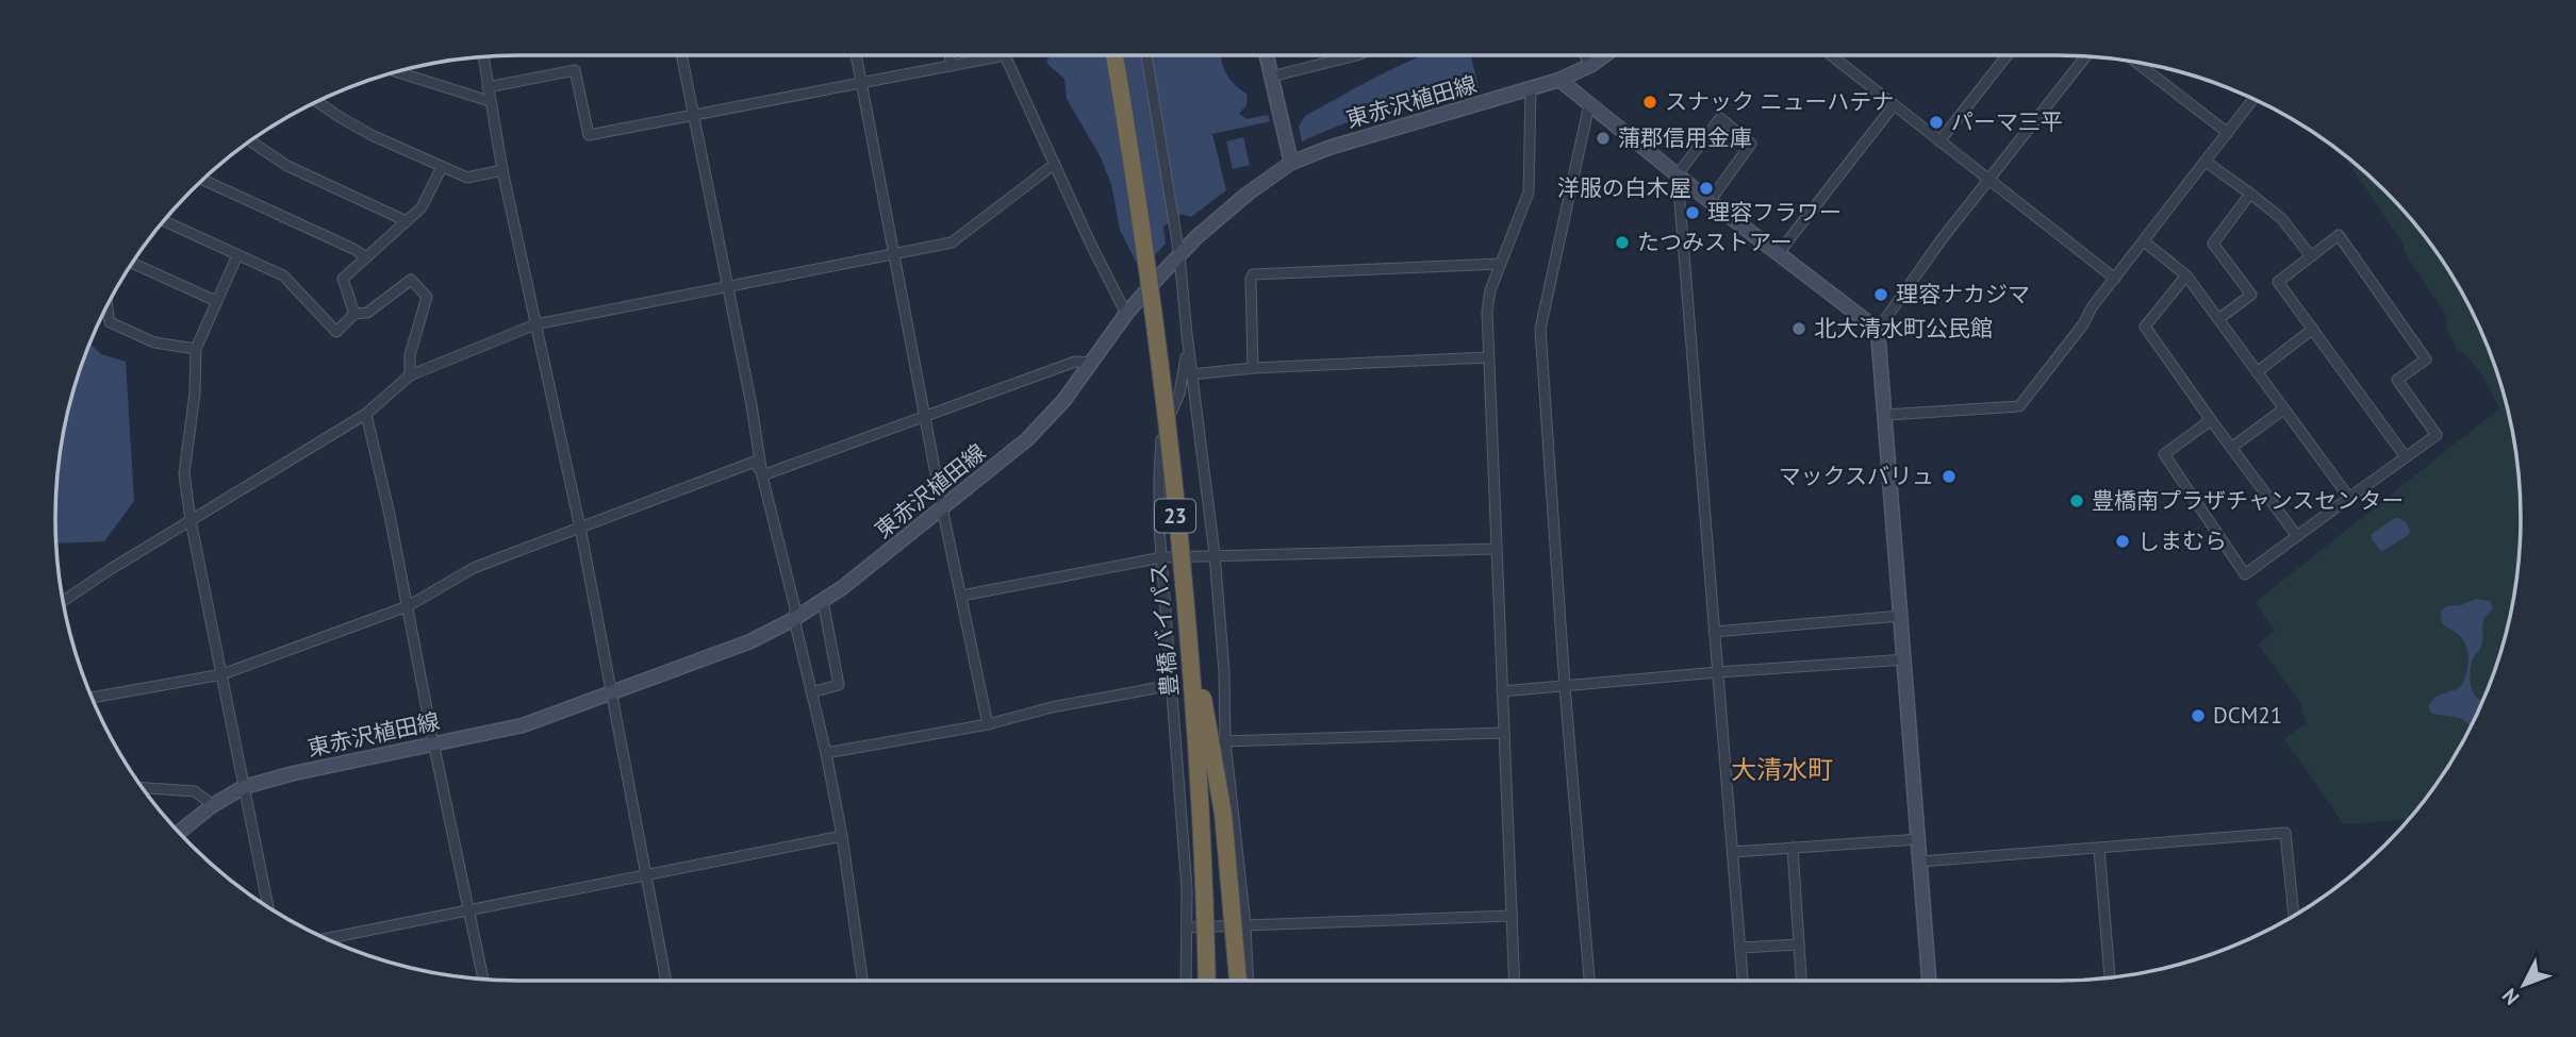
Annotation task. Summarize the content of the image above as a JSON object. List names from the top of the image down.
{
  "streets": {
    "highway": ["23", "豊橋バイパス"],
    "main road": ["東赤沢植田線"]
  },
  "crossings": [
    ["23", "豊橋バイパス"]
  ],
  "districts": ["大清水町"],
  "places": [
    "スナック ニューハテナ",
    "パーマ三平",
    "蒲郡信用金庫",
    "洋服の白木屋",
    "理容フラワー",
    "たつみストアー",
    "理容ナカジマ",
    "北大清水町公民館",
    "マックスバリュ",
    "豊橋南プラザチャンスセンター",
    "しまむら",
    "DCM21"
  ],
  "north": "bottom left"
}
